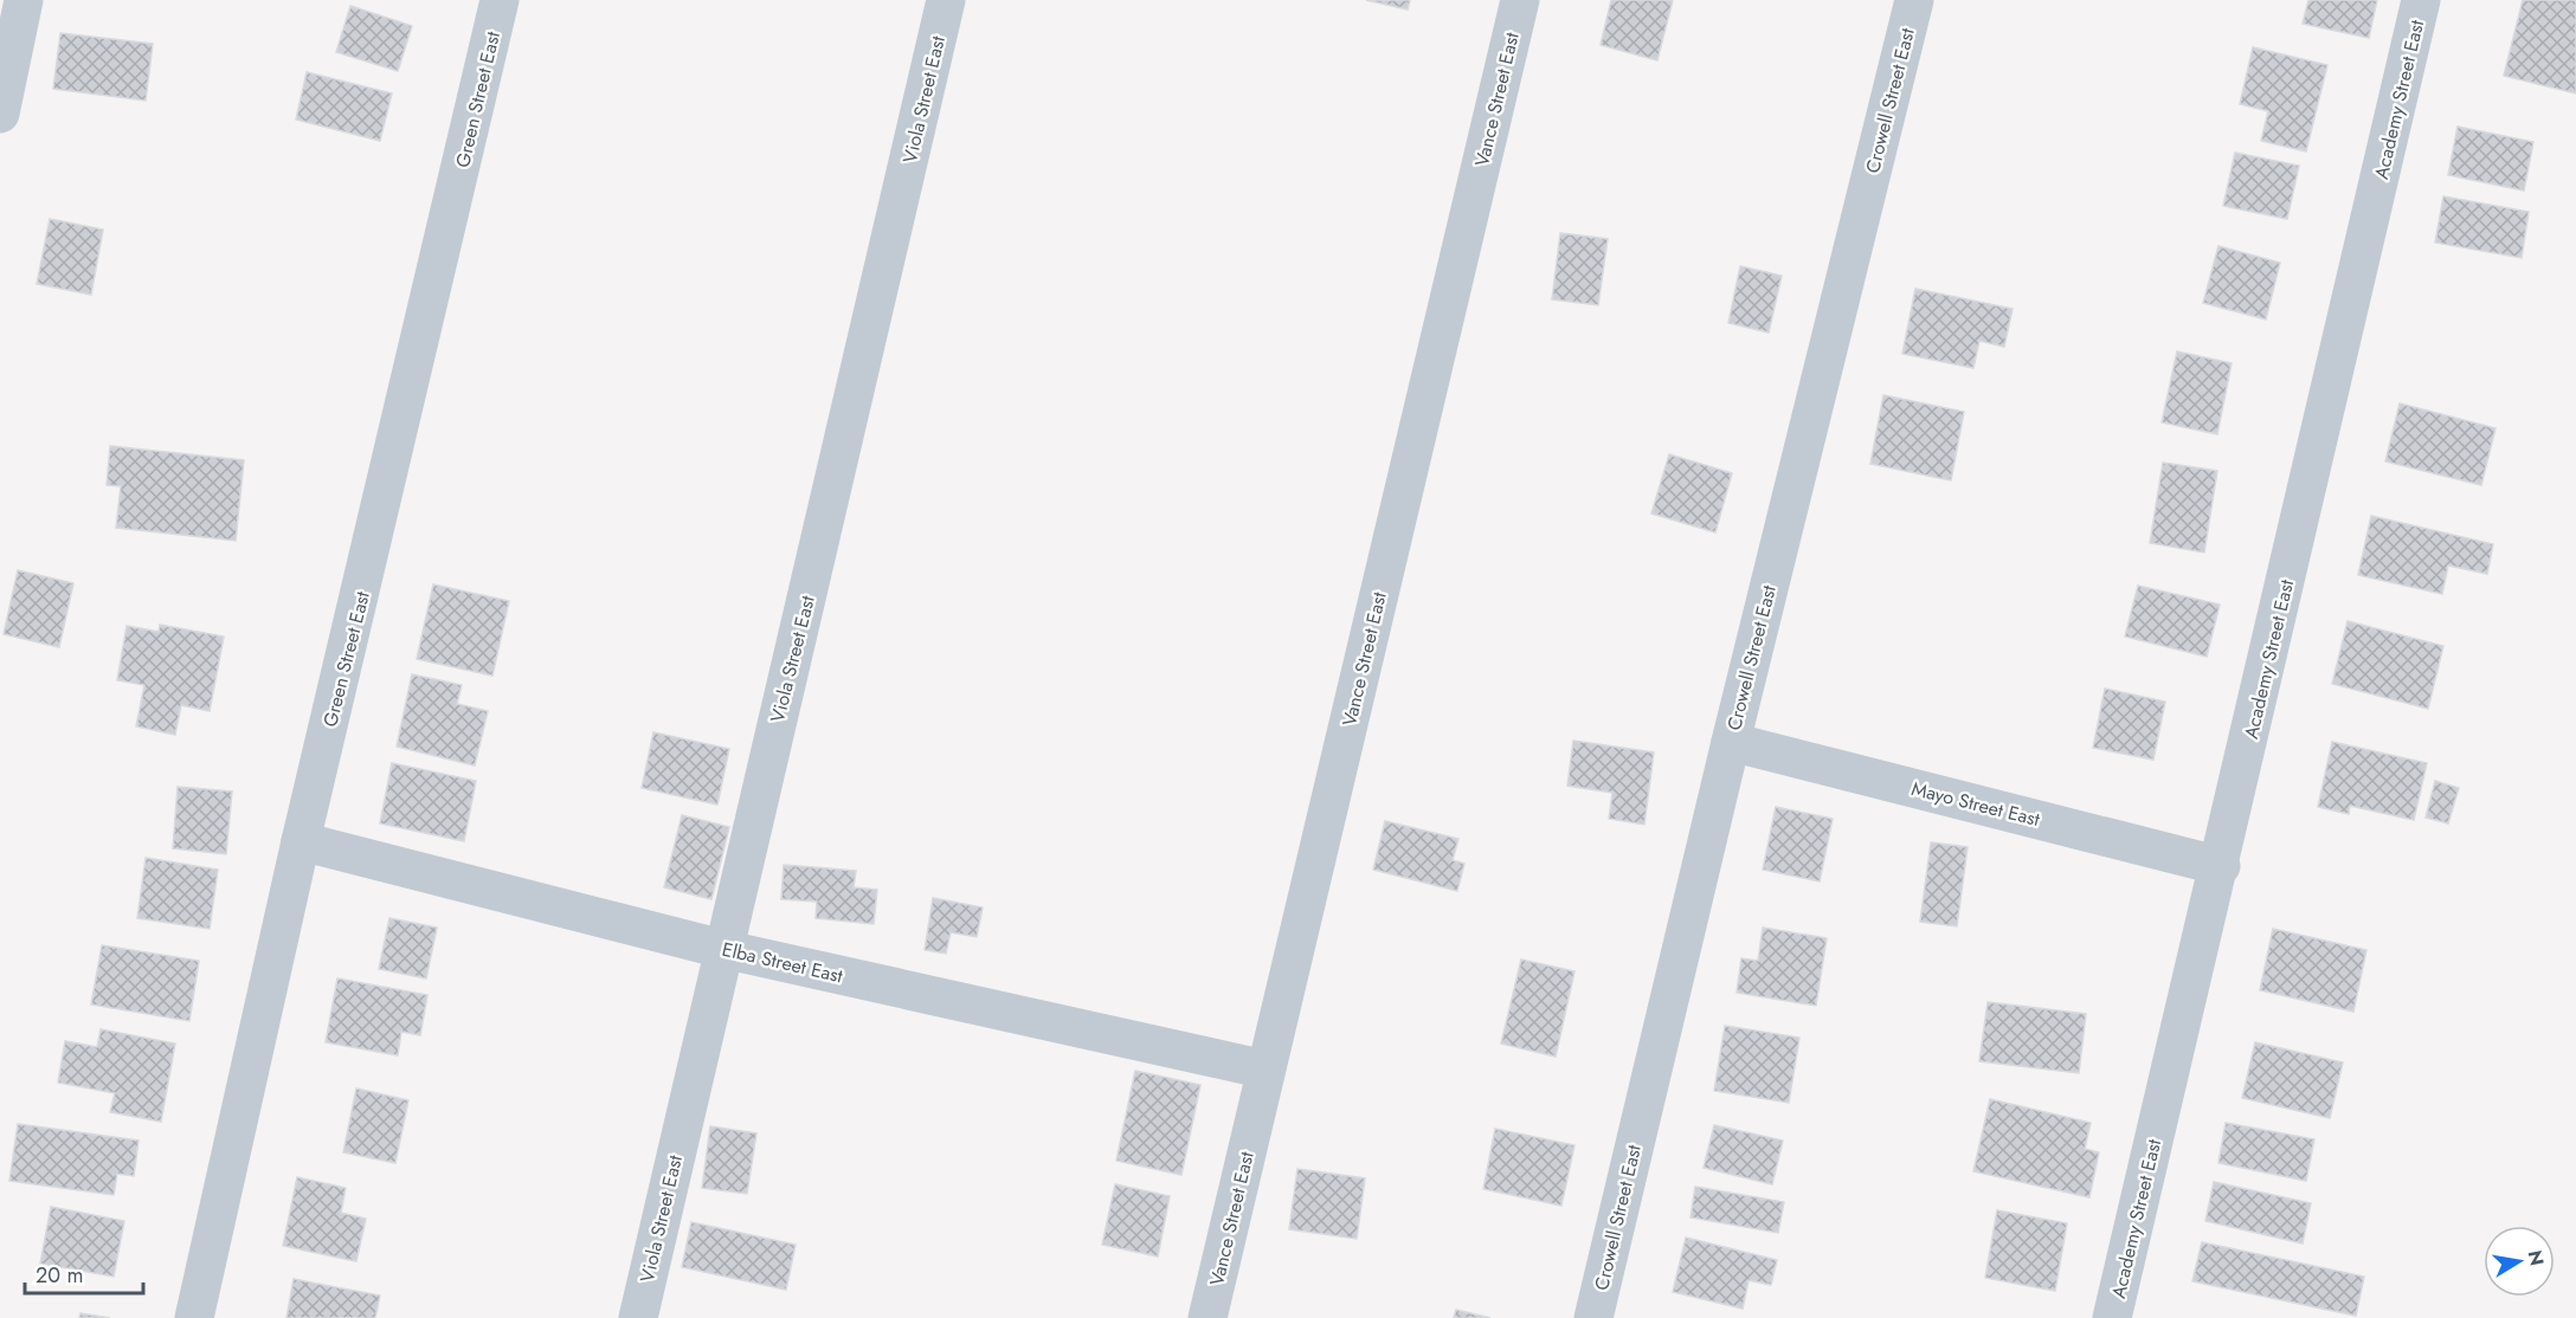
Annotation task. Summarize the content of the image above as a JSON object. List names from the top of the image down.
{
  "streets": {
    "street": [
      "Green Street East",
      "Viola Street East",
      "Vance Street East",
      "Academy Street East",
      "Crowell Street East",
      "Mayo Street East",
      "Elba Street East"
    ]
  },
  "crossings": [
    ["Green Street East", "Elba Street East"],
    ["Viola Street East", "Elba Street East"],
    ["Vance Street East", "Elba Street East"],
    ["Academy Street East", "Mayo Street East"],
    ["Crowell Street East", "Mayo Street East"]
  ],
  "scale_bar": "20 m",
  "north": "right"
}
